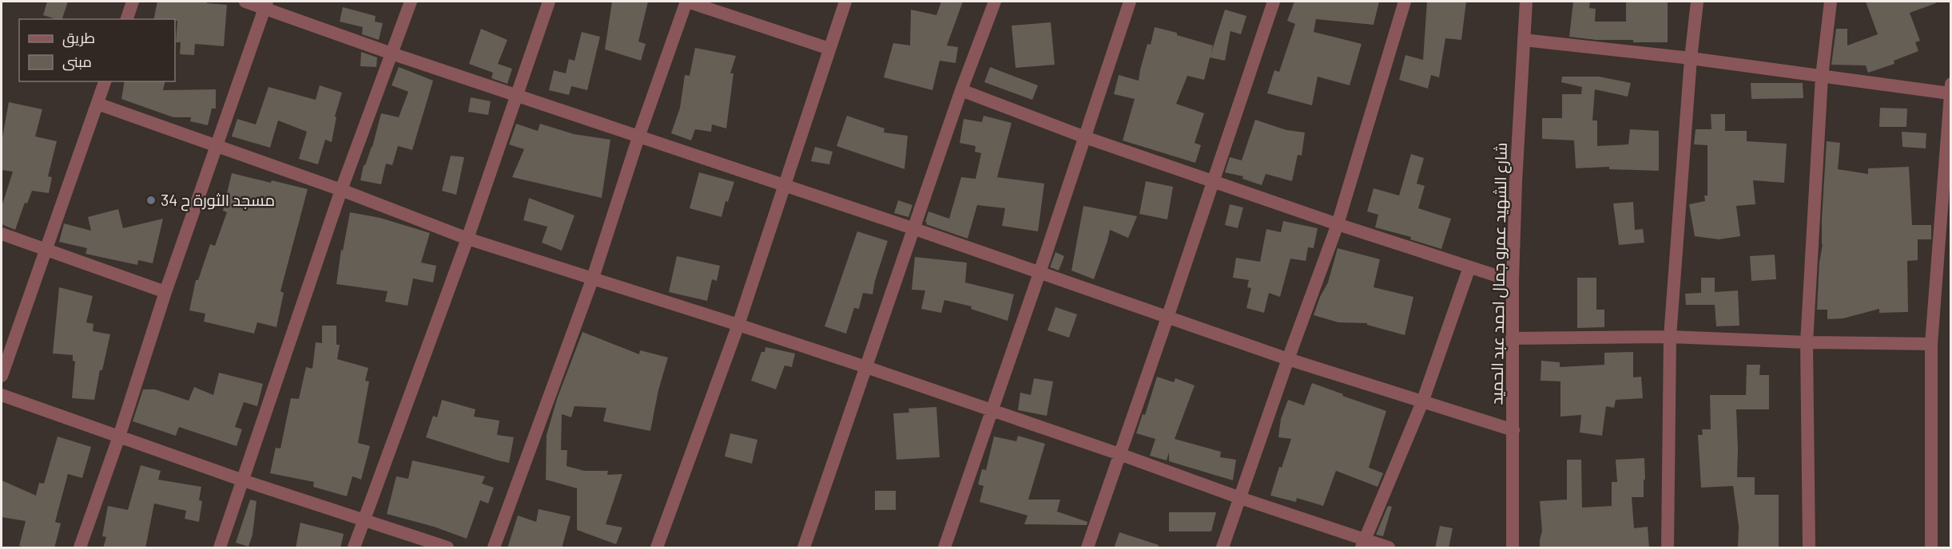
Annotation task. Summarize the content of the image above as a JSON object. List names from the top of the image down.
{
  "streets": {
    "street": ["شارع الشهيد عمرو جمال احمد عبد الحميد"]
  },
  "places": ["مسجد الثورة ح 34"],
  "legend": ["طريق", "مبنى"]
}
